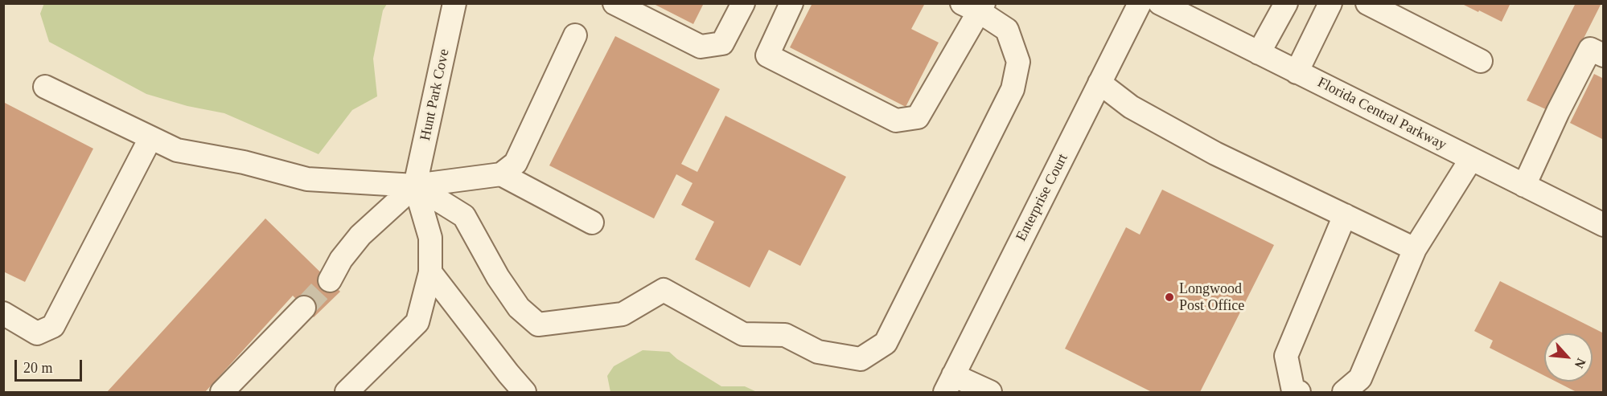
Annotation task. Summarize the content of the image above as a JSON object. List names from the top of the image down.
{
  "streets": {
    "street": ["Hunt Park Cove", "Florida Central Parkway", "Enterprise Court"]
  },
  "places": ["Longwood Post Office"],
  "scale_bar": "20 m",
  "north": "bottom right"
}
